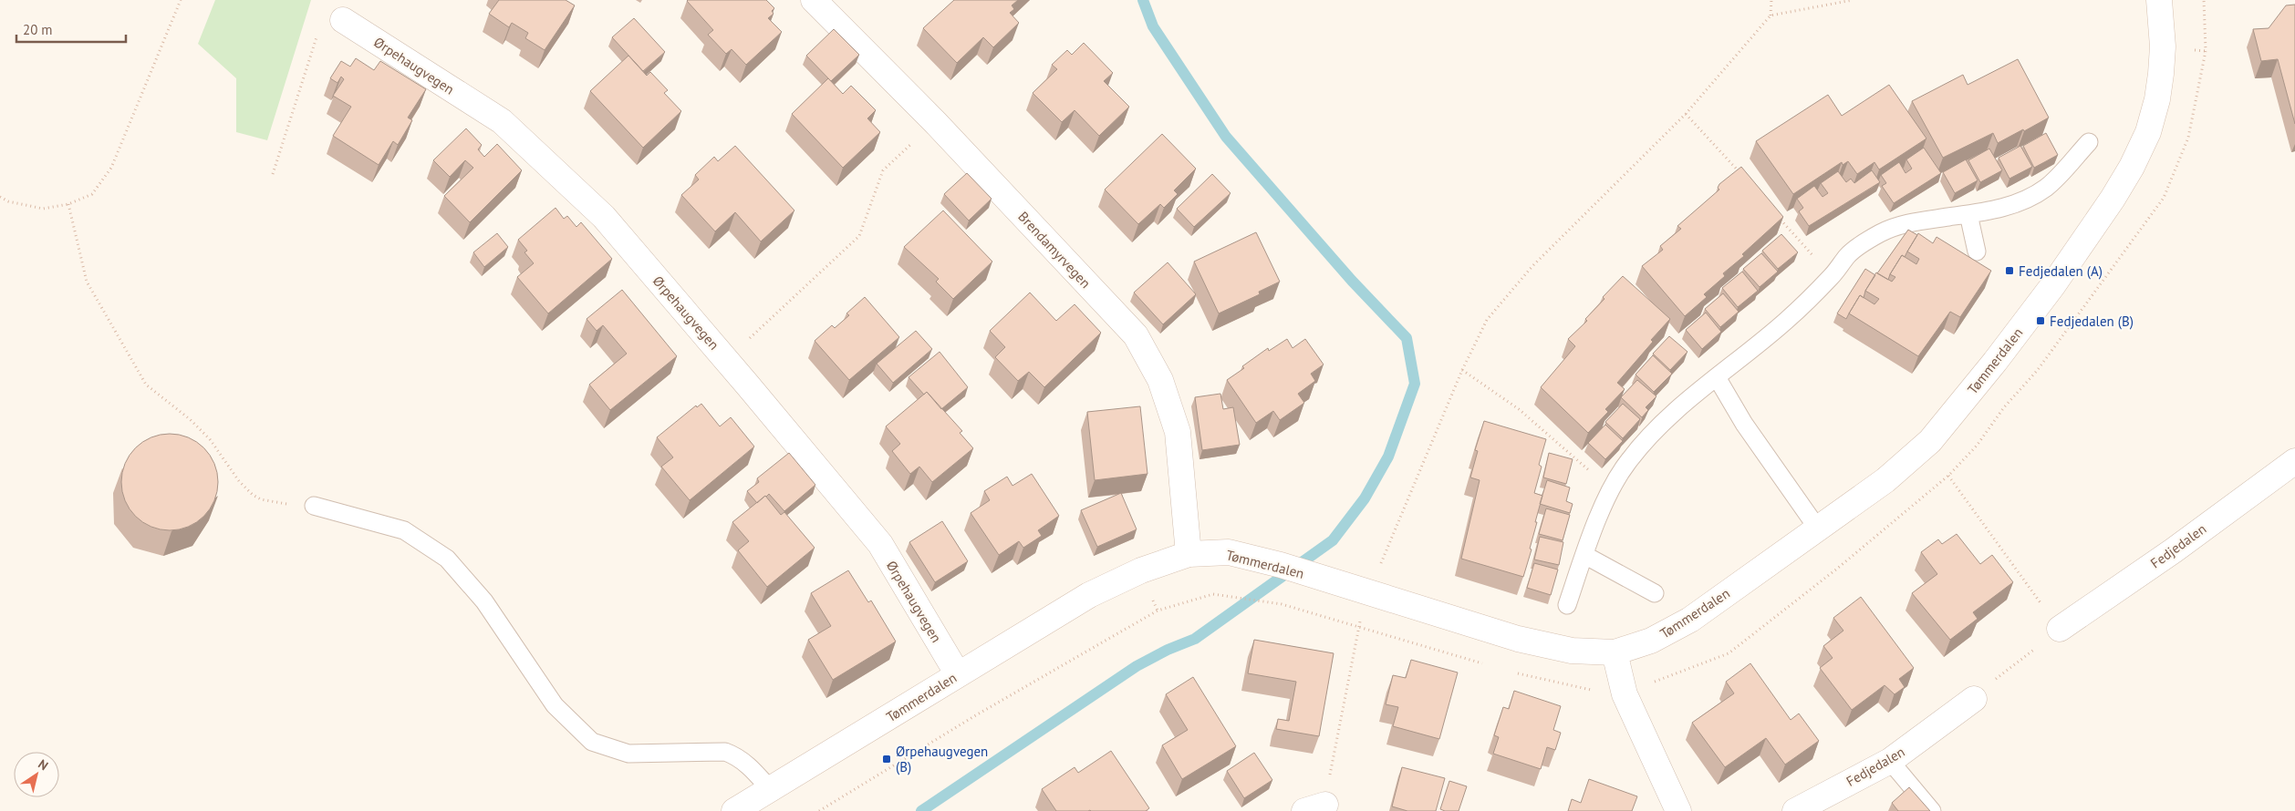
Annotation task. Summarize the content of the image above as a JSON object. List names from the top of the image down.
{
  "streets": {
    "street": [
      "Ørpehaugvegen",
      "Brendamyrvegen",
      "Tømmerdalen",
      "Fedjedalen"
    ]
  },
  "crossings": [
    ["Ørpehaugvegen", "Tømmerdalen"],
    ["Brendamyrvegen", "Tømmerdalen"]
  ],
  "places": {
    "transit": ["Fedjedalen (A)", "Fedjedalen (B)", "Ørpehaugvegen (B)"]
  },
  "scale_bar": "20 m",
  "north": "top right"
}
